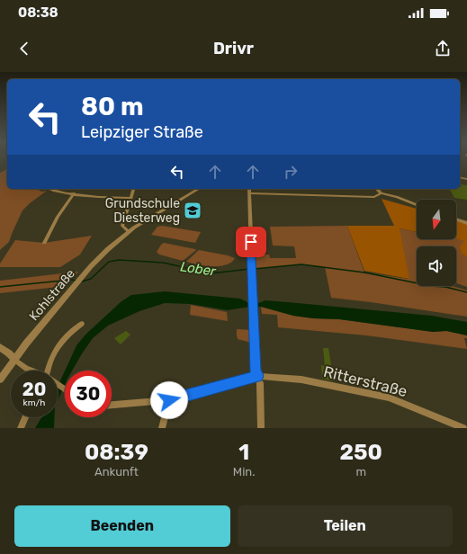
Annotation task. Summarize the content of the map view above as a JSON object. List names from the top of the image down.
{
  "streets": {
    "street": ["Kohlstraße", "Ritterstraße"]
  },
  "water": ["Lober"],
  "places": {
    "school or university": ["Grundschule Diesterweg"]
  },
  "north": "bottom",
  "page": {
    "status": "08:38",
    "header": "Drivr",
    "turn": ["80 m", "Leipziger Straße"],
    "speed": "20 km/h",
    "limit": "30",
    "eta": [
      "08:39",
      "Ankunft",
      "1",
      "Min.",
      "250",
      "m"
    ],
    "buttons": ["Beenden", "Teilen"]
  }
}
